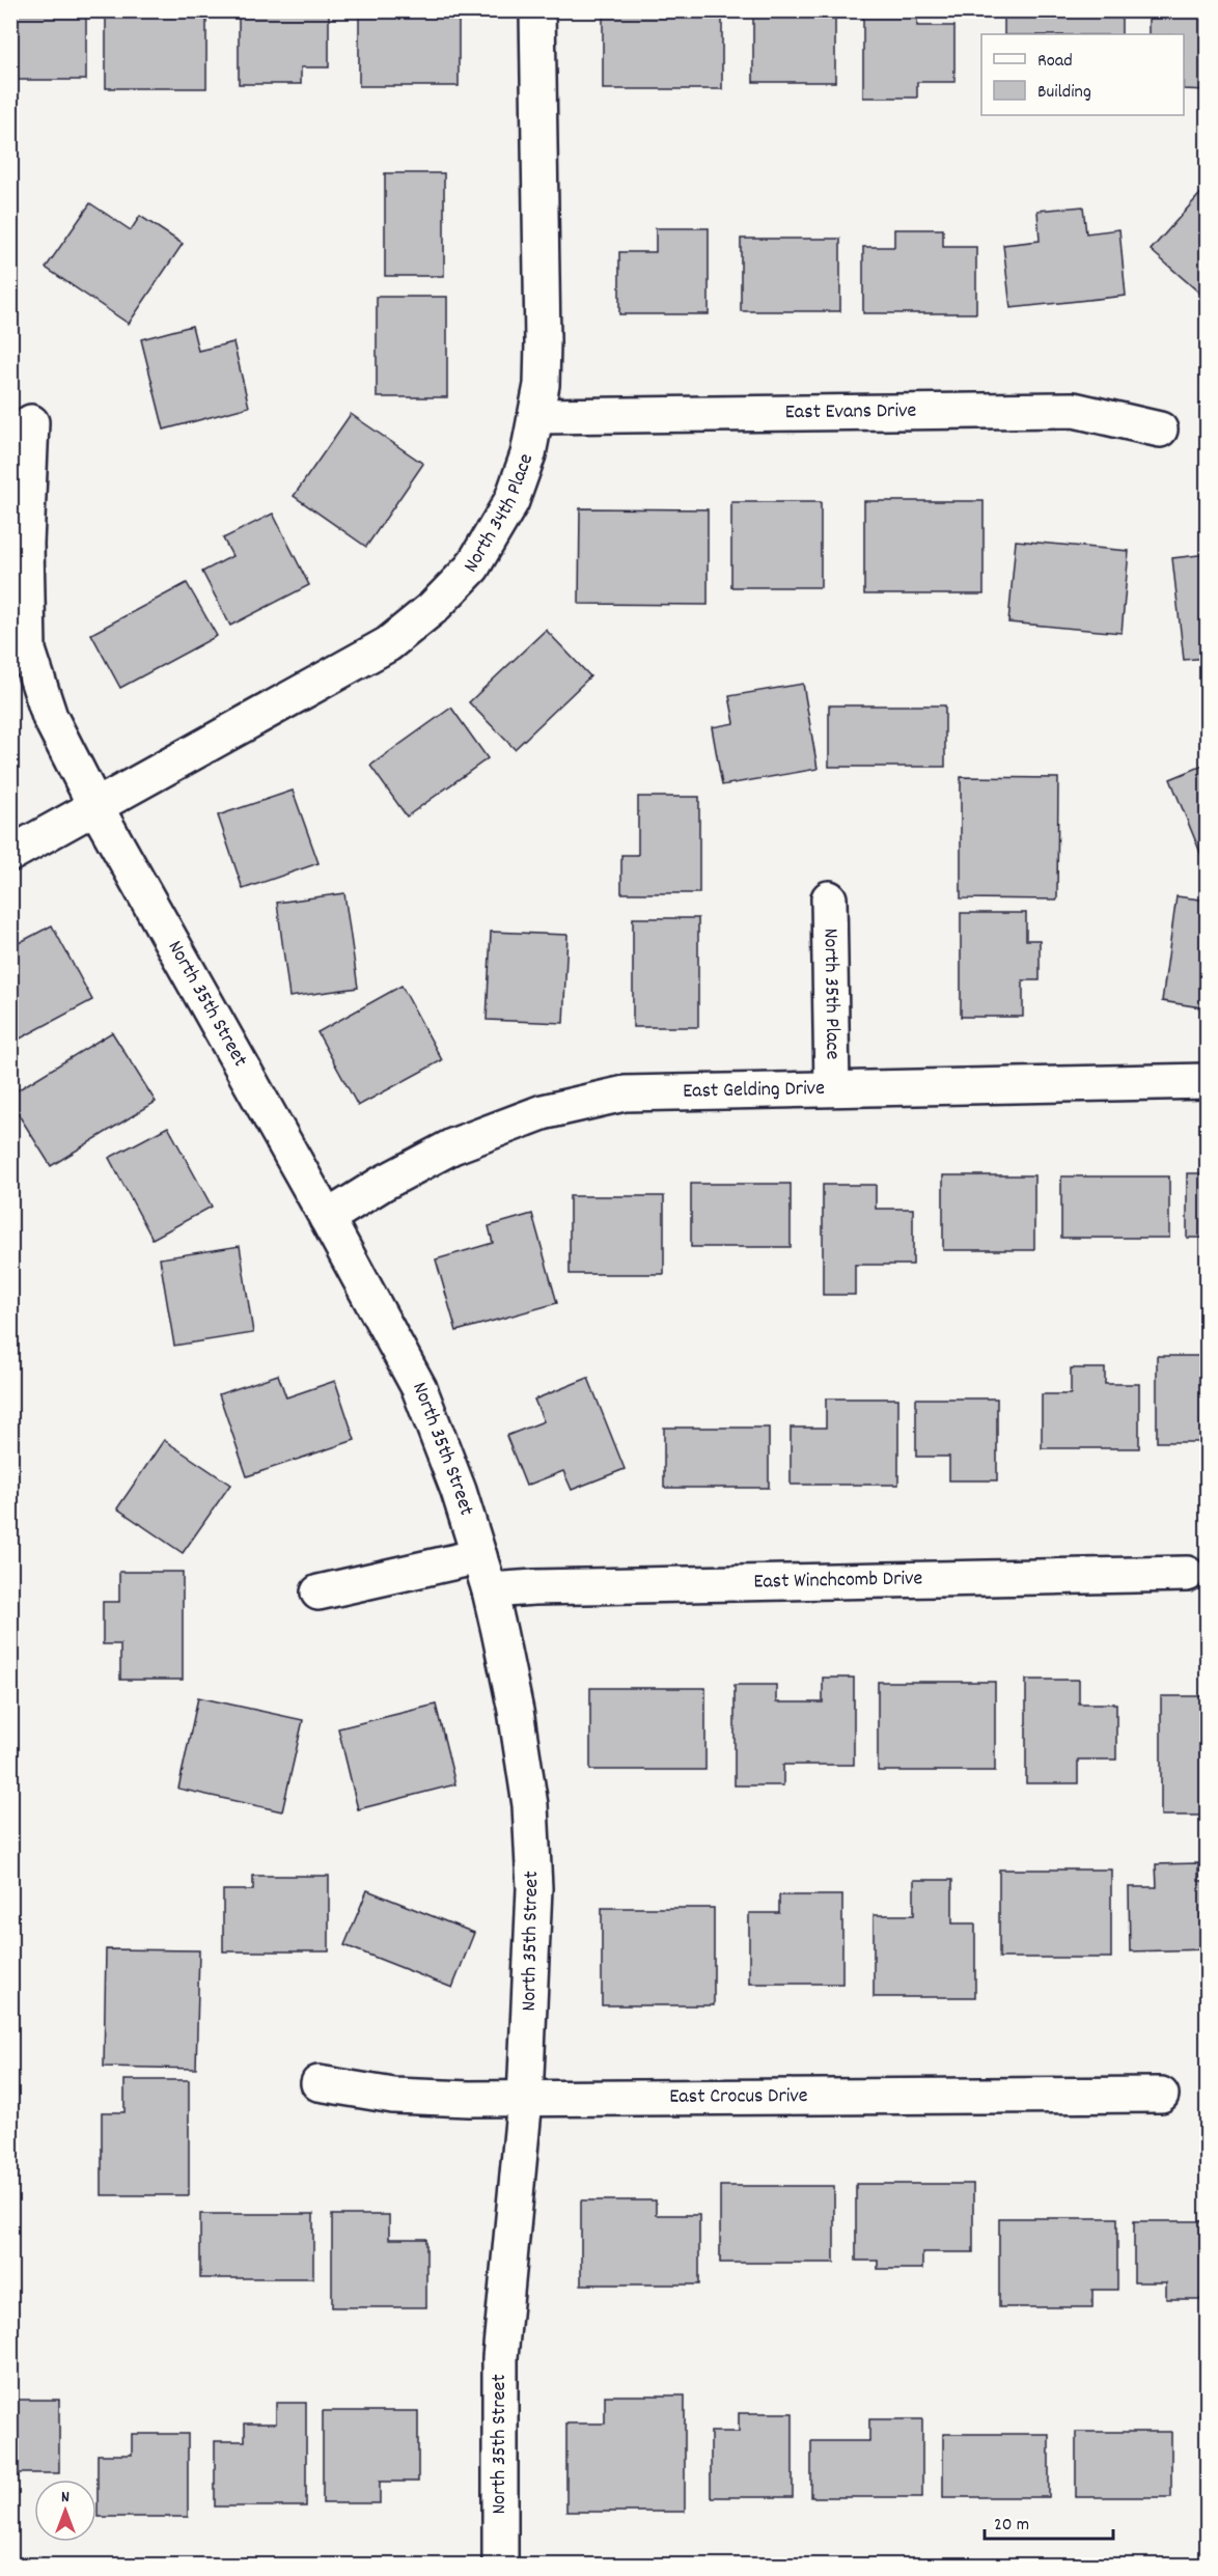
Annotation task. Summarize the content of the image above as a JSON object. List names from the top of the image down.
{
  "streets": {
    "street": [
      "East Evans Drive",
      "North 34th Place",
      "North 35th Place",
      "North 35th Street",
      "East Gelding Drive",
      "East Winchcomb Drive",
      "East Crocus Drive"
    ]
  },
  "crossings": [
    ["East Evans Drive", "North 34th Place"],
    ["North 34th Place", "North 35th Street"],
    ["North 35th Place", "East Gelding Drive"],
    ["North 35th Street", "East Gelding Drive"],
    ["North 35th Street", "East Winchcomb Drive"],
    ["North 35th Street", "East Crocus Drive"]
  ],
  "legend": ["Road", "Building"],
  "scale_bar": "20 m",
  "north": "top"
}
